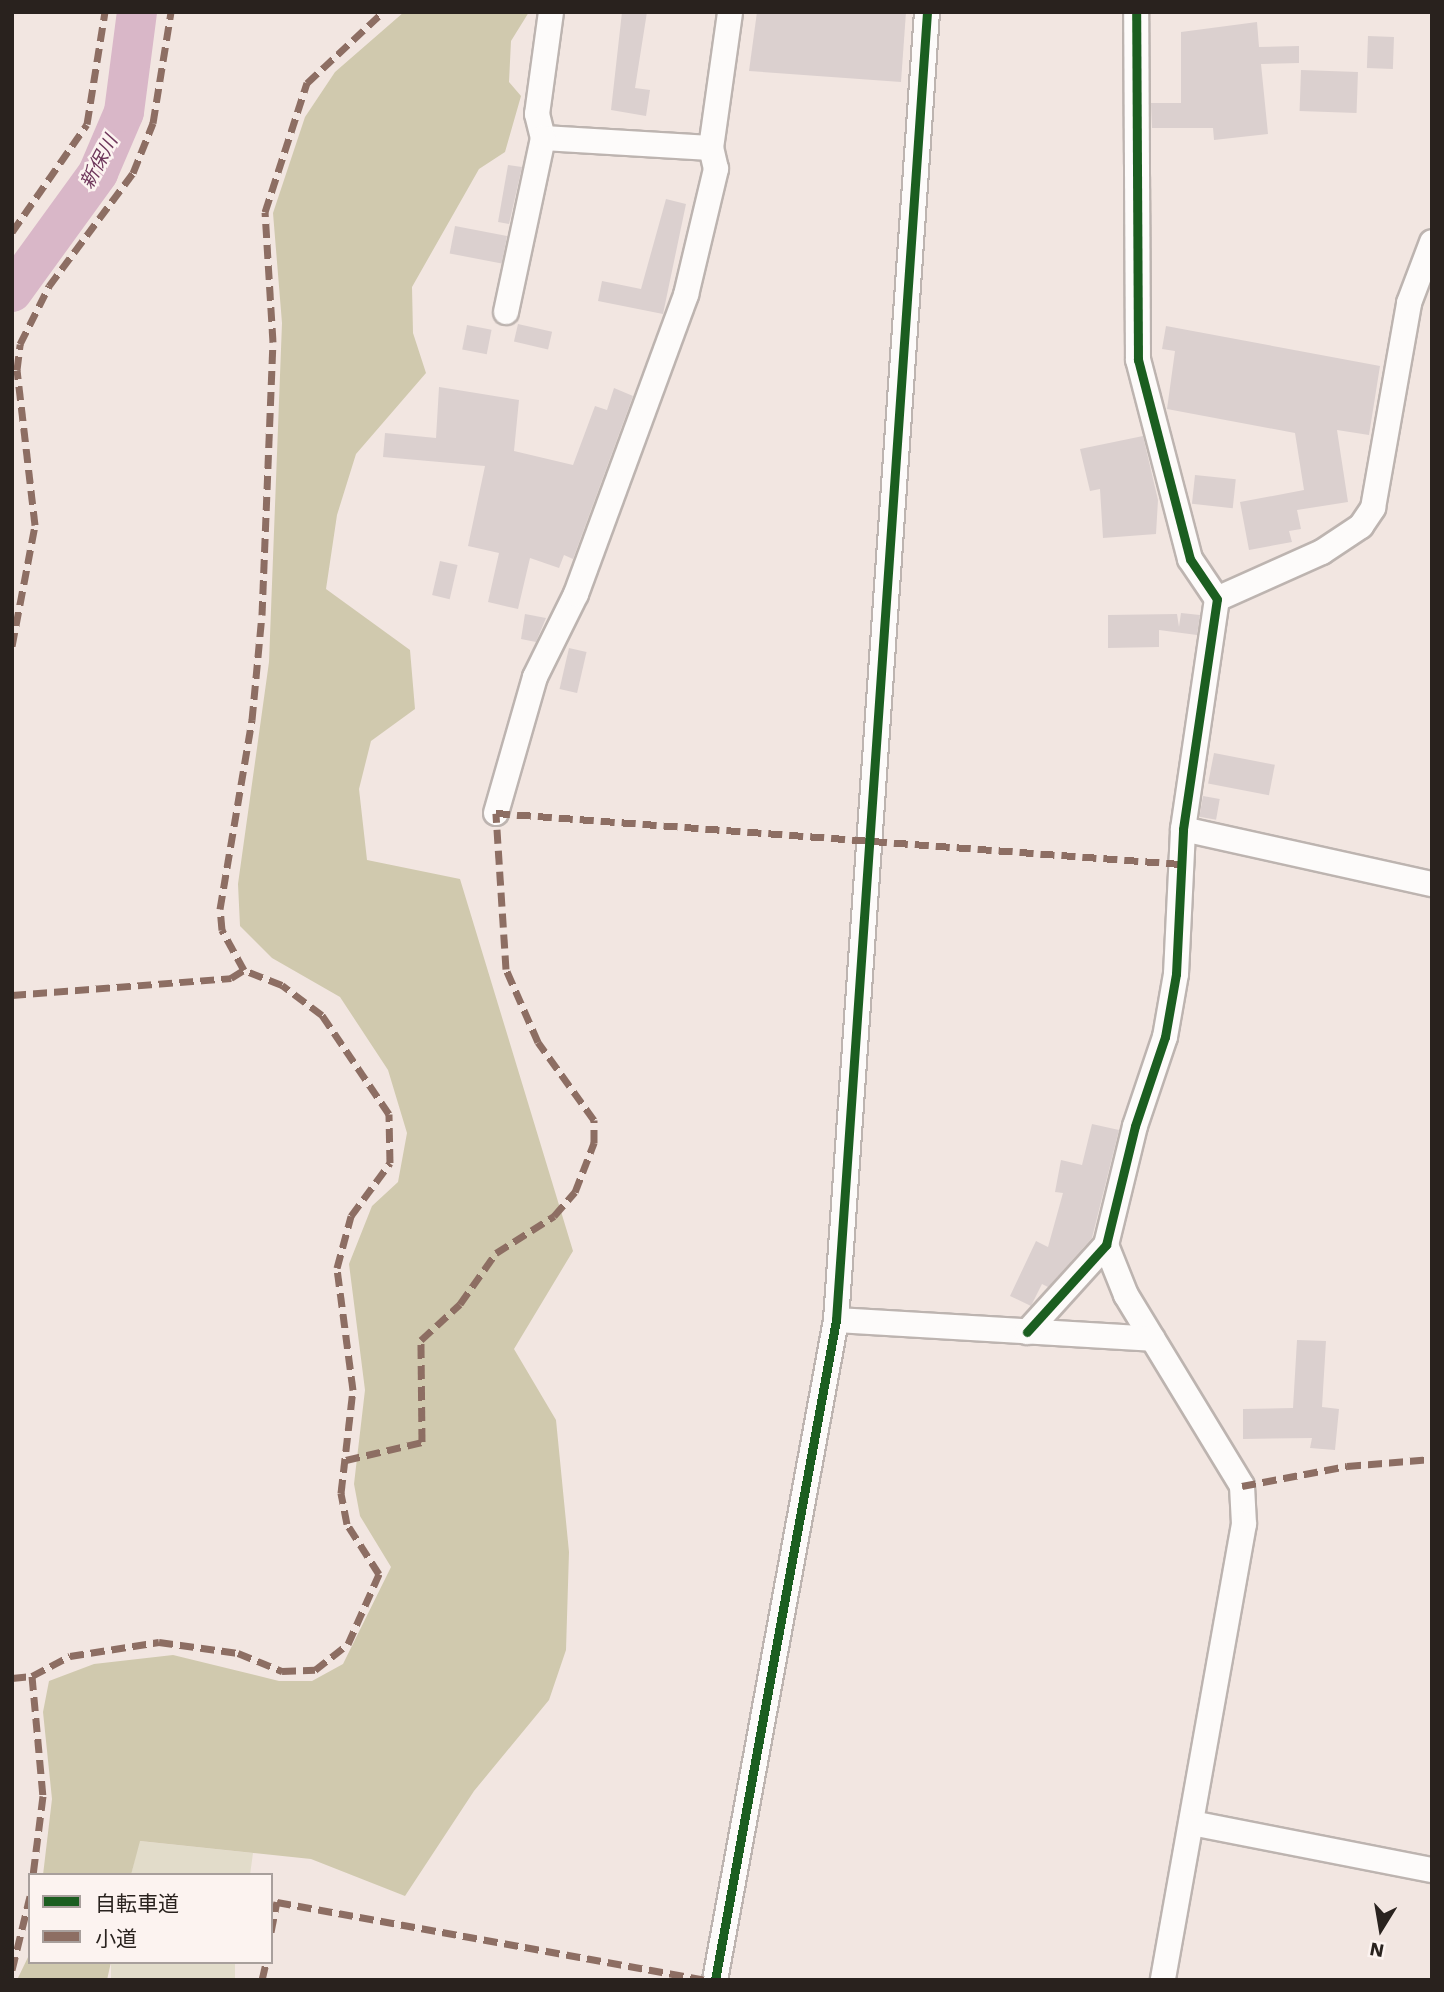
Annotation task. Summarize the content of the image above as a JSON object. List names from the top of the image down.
{
  "water": ["新保川"],
  "legend": ["自転車道", "小道"],
  "north": "bottom"
}
